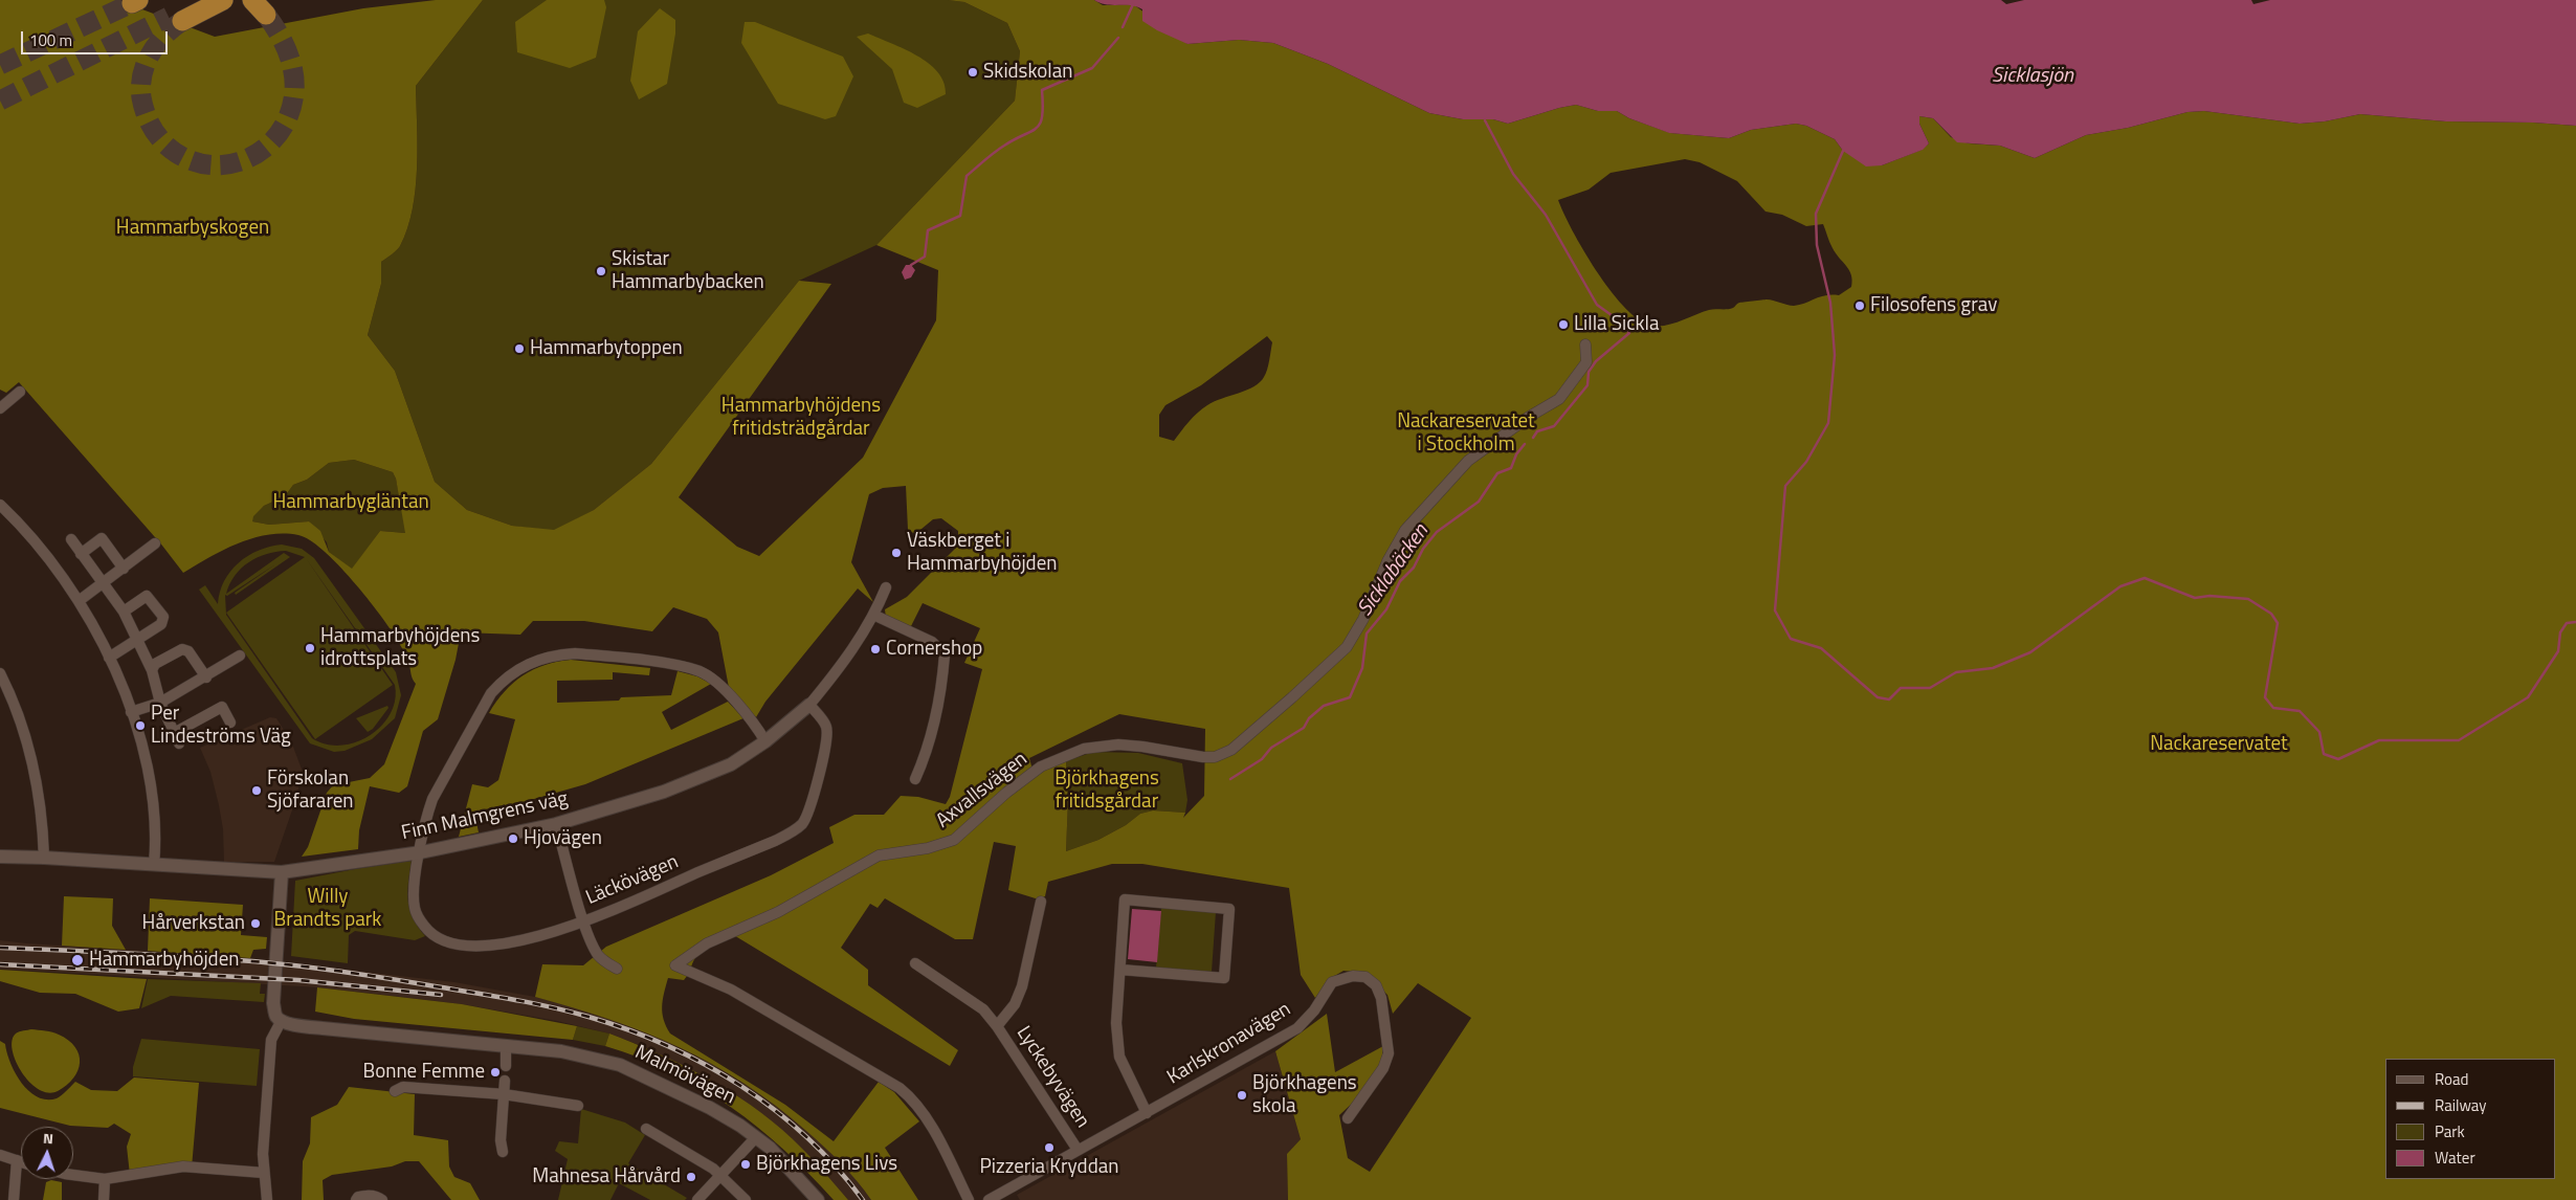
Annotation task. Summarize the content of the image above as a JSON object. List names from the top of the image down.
{
  "streets": {
    "street": [
      "Axvallsvägen",
      "Finn Malmgrens väg",
      "Läckövägen",
      "Karlskronavägen",
      "Malmövägen",
      "Lyckebyvägen"
    ]
  },
  "crossings": [
    ["Finn Malmgrens väg", "Läckövägen"],
    ["Karlskronavägen", "Lyckebyvägen"]
  ],
  "water": ["Sicklasjön", "Sicklabäcken"],
  "parks": [
    "Hammarbyskogen",
    "Hammarbyhöjdens fritidsträdgårdar",
    "Nackareservatet i Stockholm",
    "Hammarbygläntan",
    "Nackareservatet",
    "Björkhagens fritidsgårdar",
    "Willy Brandts park"
  ],
  "places": [
    "Skidskolan",
    "Skistar Hammarbybacken",
    "Filosofens grav",
    "Lilla Sickla",
    "Hammarbytoppen",
    "Väskberget i Hammarbyhöjden",
    "Hammarbyhöjdens idrottsplats",
    "Cornershop",
    "Per Lindeströms Väg",
    "Förskolan Sjöfararen",
    "Hjovägen",
    "Hårverkstan",
    "Hammarbyhöjden",
    "Bonne Femme",
    "Björkhagens skola",
    "Pizzeria Kryddan",
    "Björkhagens Livs",
    "Mahnesa Hårvård"
  ],
  "legend": [
    "Road",
    "Railway",
    "Park",
    "Water"
  ],
  "scale_bar": "100 m",
  "north": "top"
}
